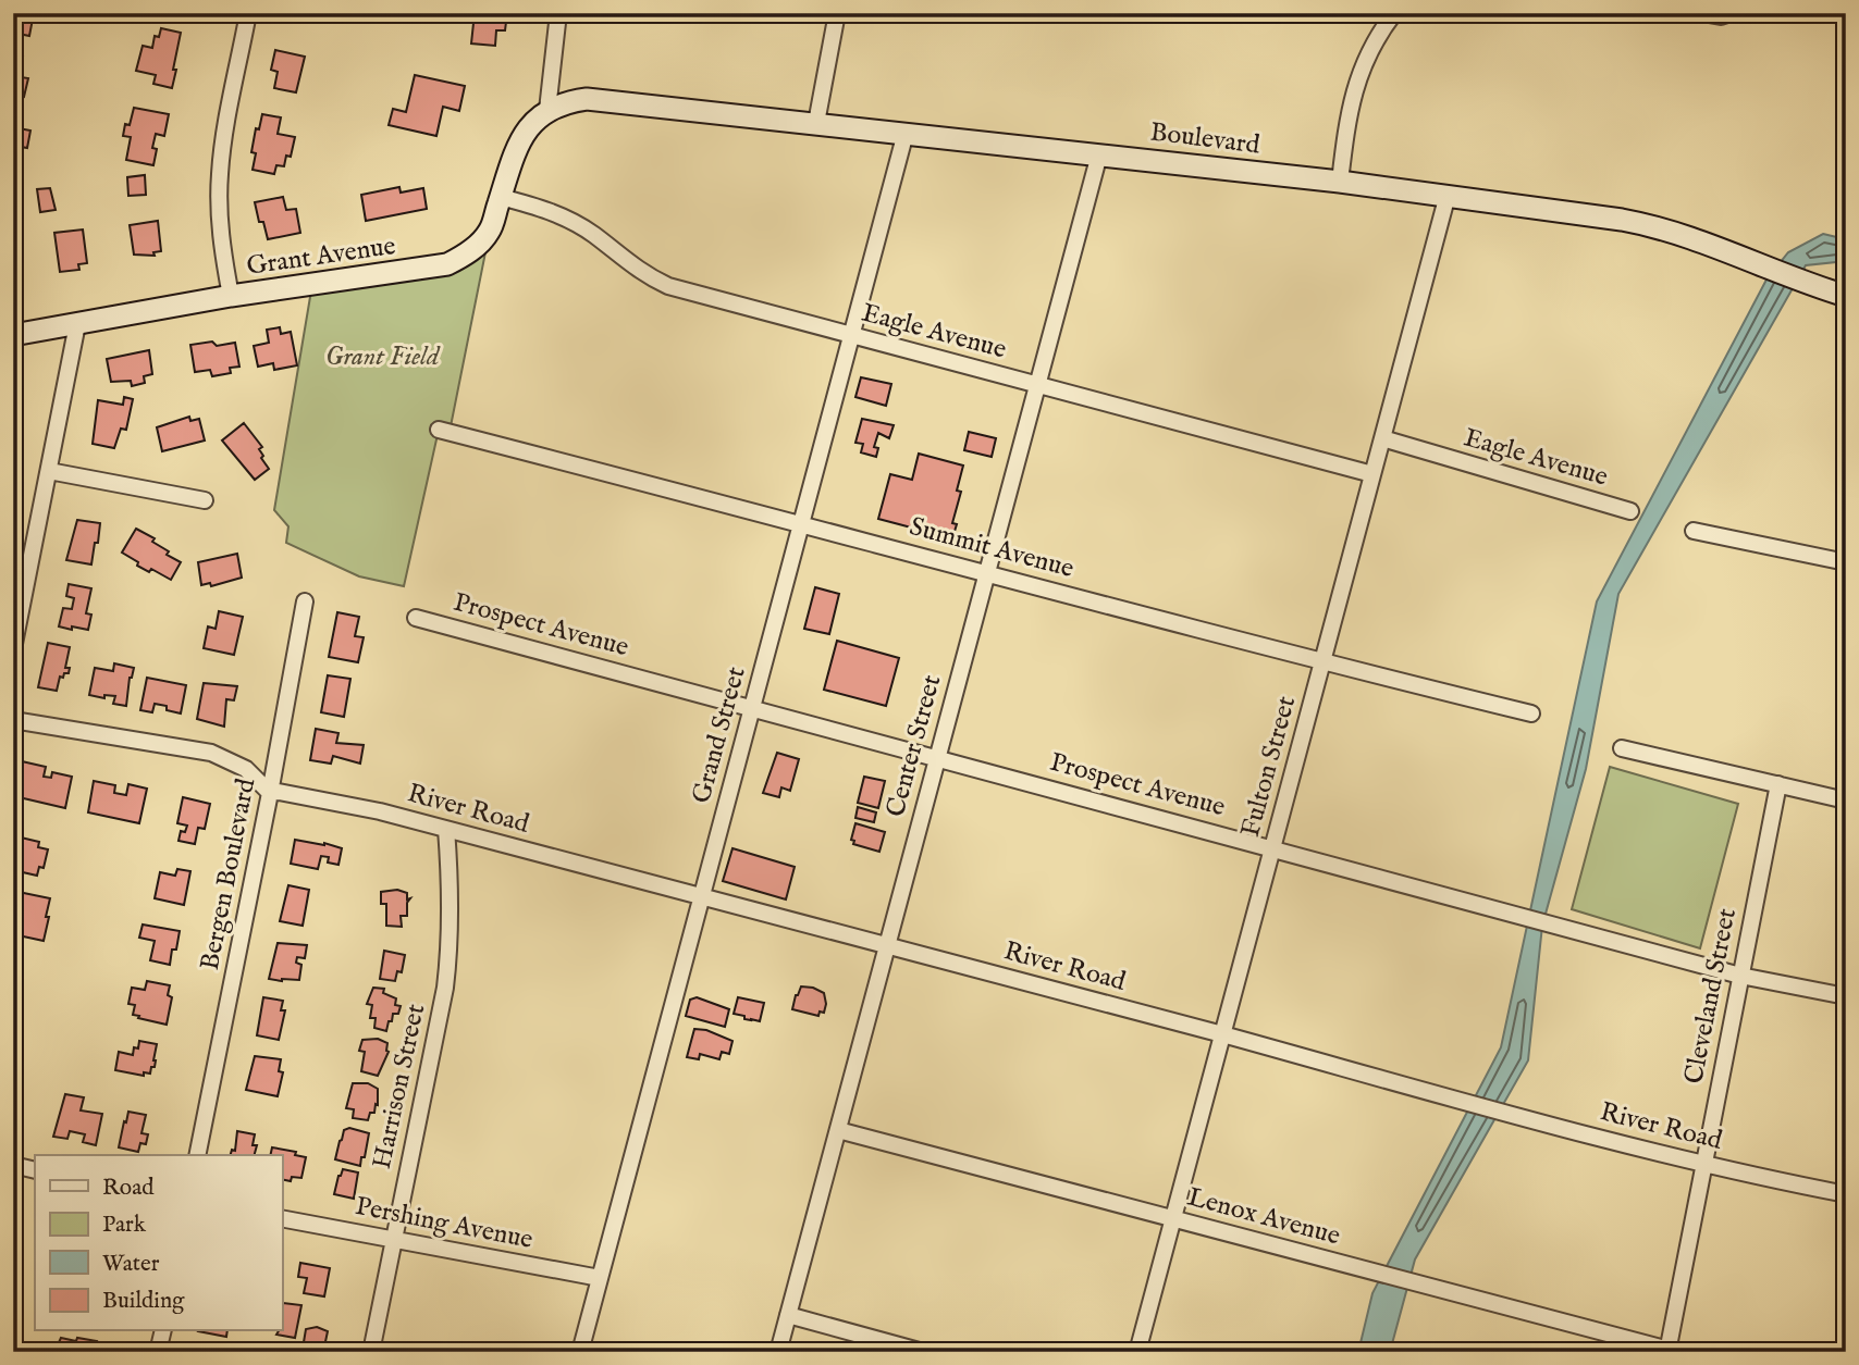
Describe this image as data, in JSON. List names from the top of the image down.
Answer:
{
  "streets": {
    "street": [
      "Boulevard",
      "Grant Avenue",
      "Eagle Avenue",
      "Summit Avenue",
      "Prospect Avenue",
      "Grand Street",
      "Center Street",
      "Fulton Street",
      "River Road",
      "Bergen Boulevard",
      "Cleveland Street",
      "Harrison Street",
      "Lenox Avenue",
      "Pershing Avenue"
    ]
  },
  "crossings": [
    ["Boulevard", "Grant Avenue"],
    ["Boulevard", "Grand Street"],
    ["Boulevard", "Center Street"],
    ["Boulevard", "Fulton Street"],
    ["Grant Avenue", "Eagle Avenue"],
    ["Eagle Avenue", "Grand Street"],
    ["Eagle Avenue", "Center Street"],
    ["Eagle Avenue", "Fulton Street"],
    ["Summit Avenue", "Grand Street"],
    ["Summit Avenue", "Center Street"],
    ["Summit Avenue", "Fulton Street"],
    ["Prospect Avenue", "Grand Street"],
    ["Prospect Avenue", "Center Street"],
    ["Prospect Avenue", "Fulton Street"],
    ["Prospect Avenue", "Cleveland Street"],
    ["Grand Street", "River Road"],
    ["Grand Street", "Pershing Avenue"],
    ["Center Street", "River Road"],
    ["Center Street", "Lenox Avenue"],
    ["Fulton Street", "River Road"],
    ["Fulton Street", "Lenox Avenue"],
    ["River Road", "Bergen Boulevard"],
    ["River Road", "Cleveland Street"],
    ["River Road", "Harrison Street"],
    ["Cleveland Street", "Lenox Avenue"],
    ["Harrison Street", "Pershing Avenue"]
  ],
  "parks": ["Grant Field"],
  "legend": [
    "Road",
    "Park",
    "Water",
    "Building"
  ]
}
